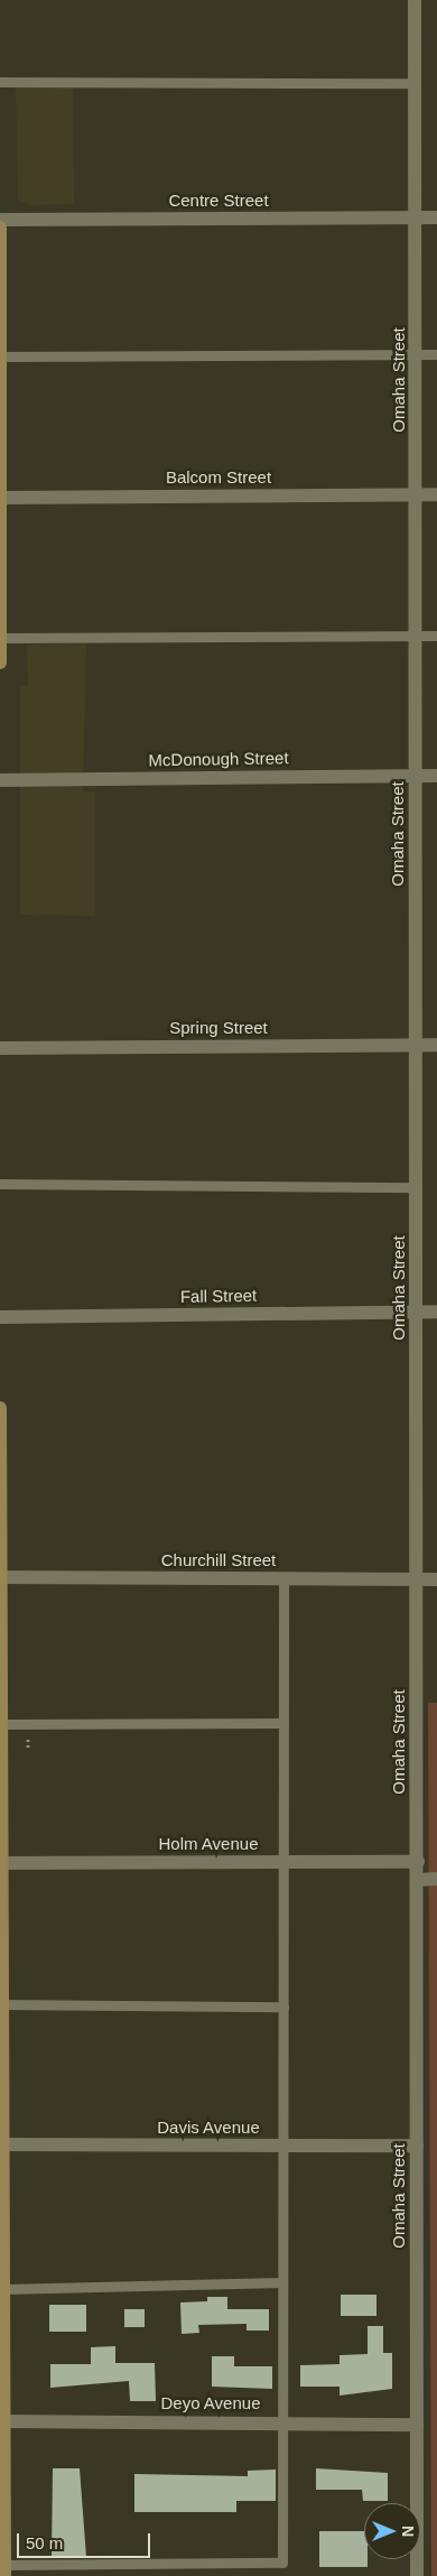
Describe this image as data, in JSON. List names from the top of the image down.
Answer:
{
  "streets": {
    "street": [
      "Centre Street",
      "Omaha Street",
      "Balcom Street",
      "McDonough Street",
      "Spring Street",
      "Fall Street",
      "Churchill Street",
      "Holm Avenue",
      "Davis Avenue",
      "Deyo Avenue"
    ]
  },
  "crossings": [
    ["Centre Street", "Omaha Street"],
    ["Omaha Street", "Balcom Street"],
    ["Omaha Street", "McDonough Street"],
    ["Omaha Street", "Spring Street"],
    ["Omaha Street", "Fall Street"],
    ["Omaha Street", "Churchill Street"],
    ["Omaha Street", "Holm Avenue"],
    ["Omaha Street", "Davis Avenue"],
    ["Omaha Street", "Deyo Avenue"]
  ],
  "scale_bar": "50 m",
  "north": "right"
}
